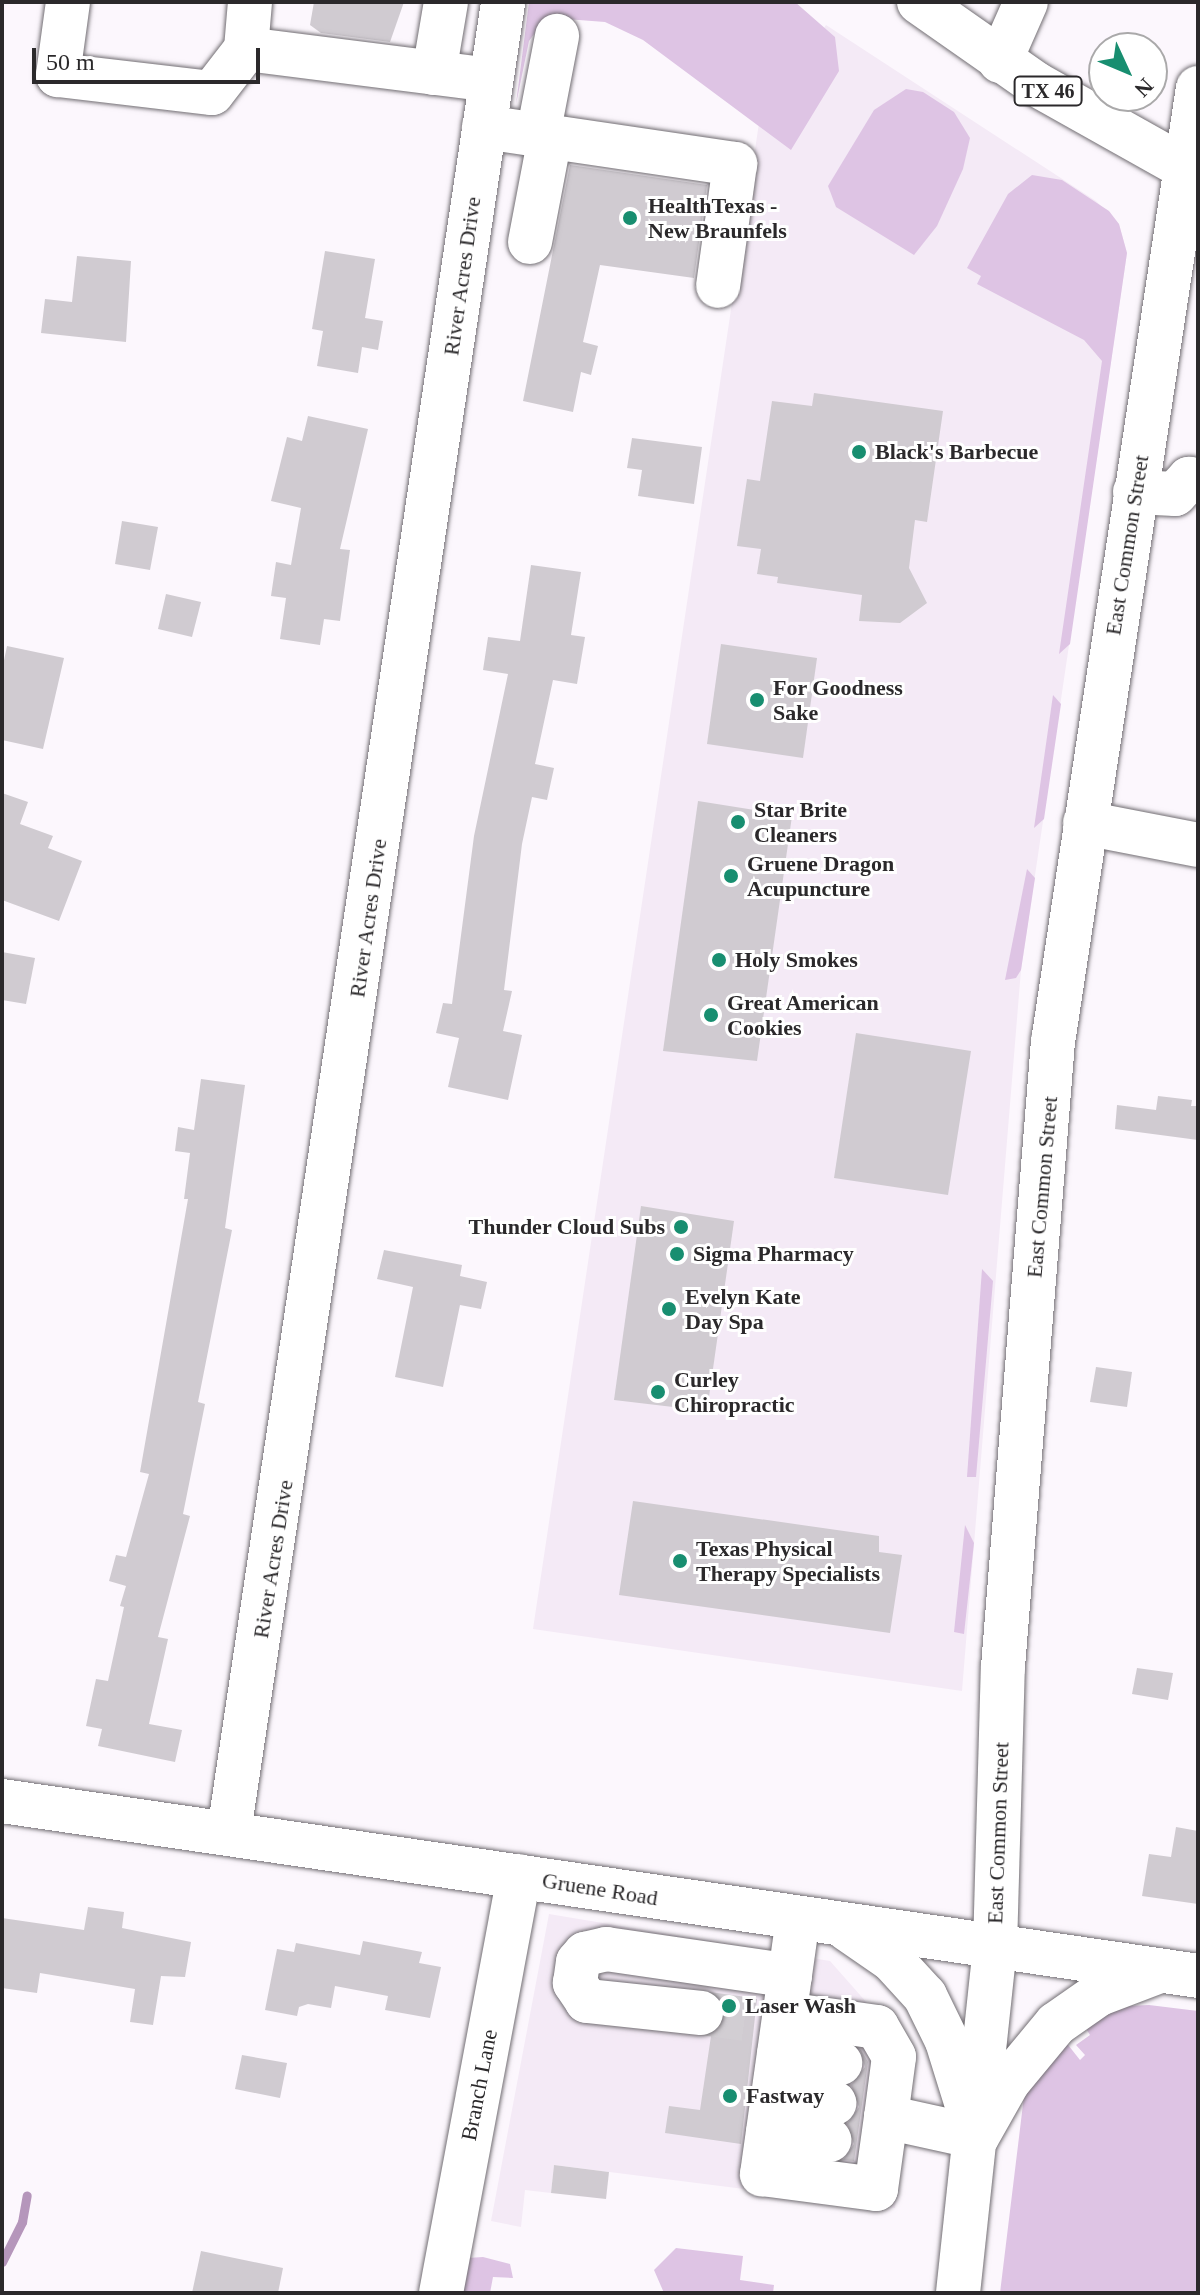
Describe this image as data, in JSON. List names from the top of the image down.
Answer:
{
  "streets": {
    "street": [
      "TX 46",
      "River Acres Drive",
      "East Common Street",
      "Gruene Road",
      "Branch Lane"
    ]
  },
  "crossings": [
    ["TX 46", "East Common Street"],
    ["River Acres Drive", "Gruene Road"],
    ["East Common Street", "Gruene Road"],
    ["Gruene Road", "Branch Lane"]
  ],
  "places": [
    "HealthTexas - New Braunfels",
    "Black's Barbecue",
    "For Goodness Sake",
    "Star Brite Cleaners",
    "Gruene Dragon Acupuncture",
    "Holy Smokes",
    "Great American Cookies",
    "Thunder Cloud Subs",
    "Sigma Pharmacy",
    "Evelyn Kate Day Spa",
    "Curley Chiropractic",
    "Texas Physical Therapy Specialists",
    "Laser Wash",
    "Fastway"
  ],
  "scale_bar": "50 m",
  "north": "bottom right"
}
